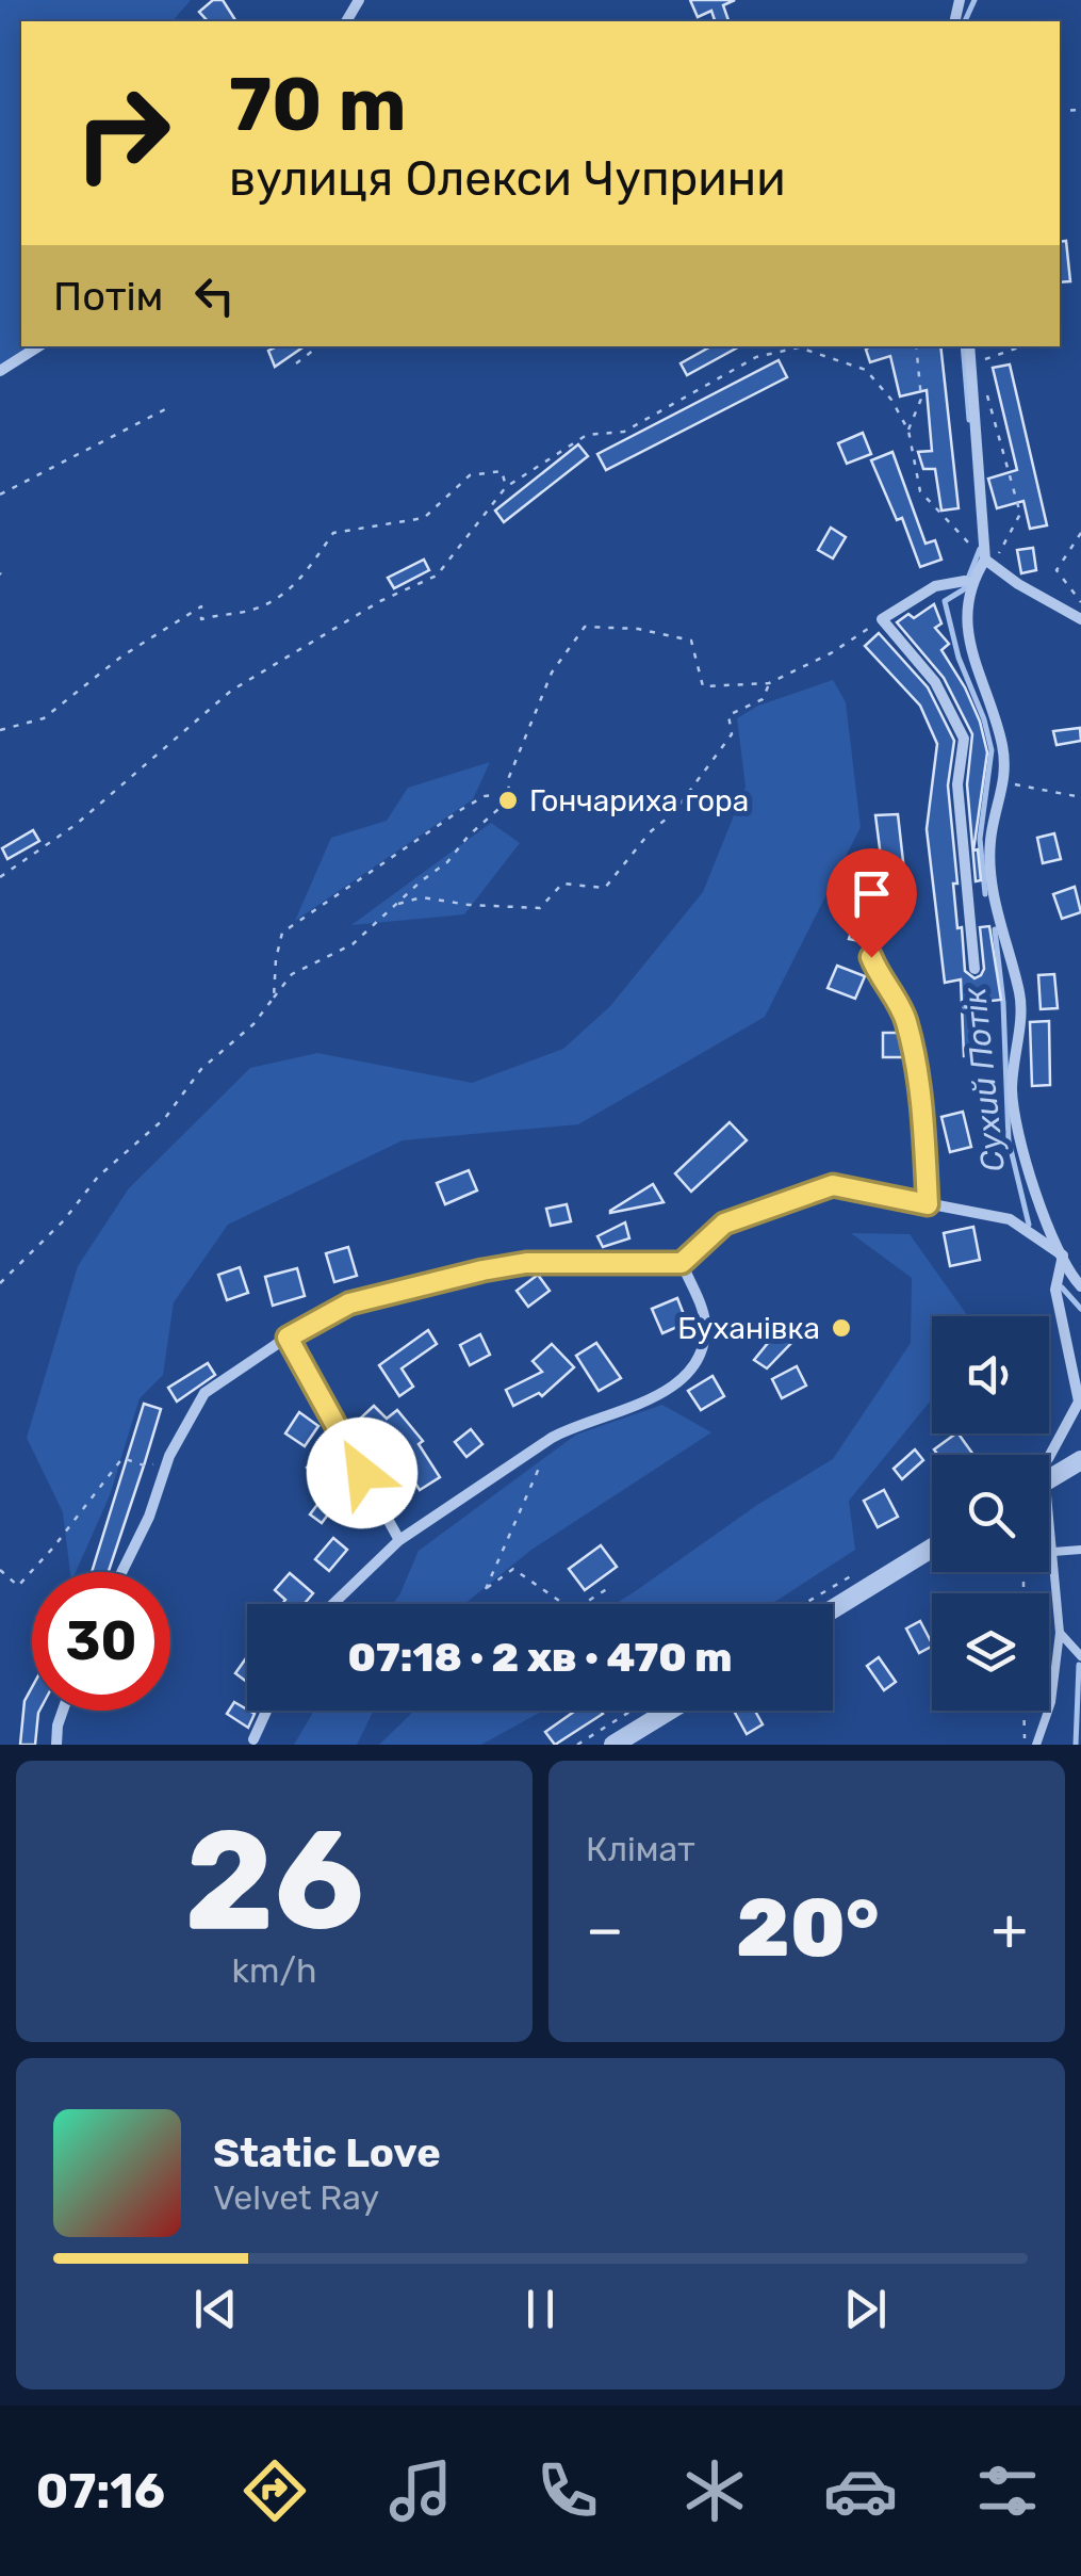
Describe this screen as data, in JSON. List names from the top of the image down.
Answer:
{
  "water": ["Сухий Потік"],
  "places": ["Гончариха гора", "Буханівка"],
  "page": {
    "turn": ["70 m", "вулиця Олекси Чуприни"],
    "then": "Потім",
    "limit": "30",
    "trip": "07:18 · 2 хв · 470 m",
    "tile": [
      ["26", "km/h"],
      "Клімат"
    ],
    "heat": ["−", "20°", "+"],
    "song": ["Static Love", "Velvet Ray"],
    "tabs": "07:16"
  }
}
